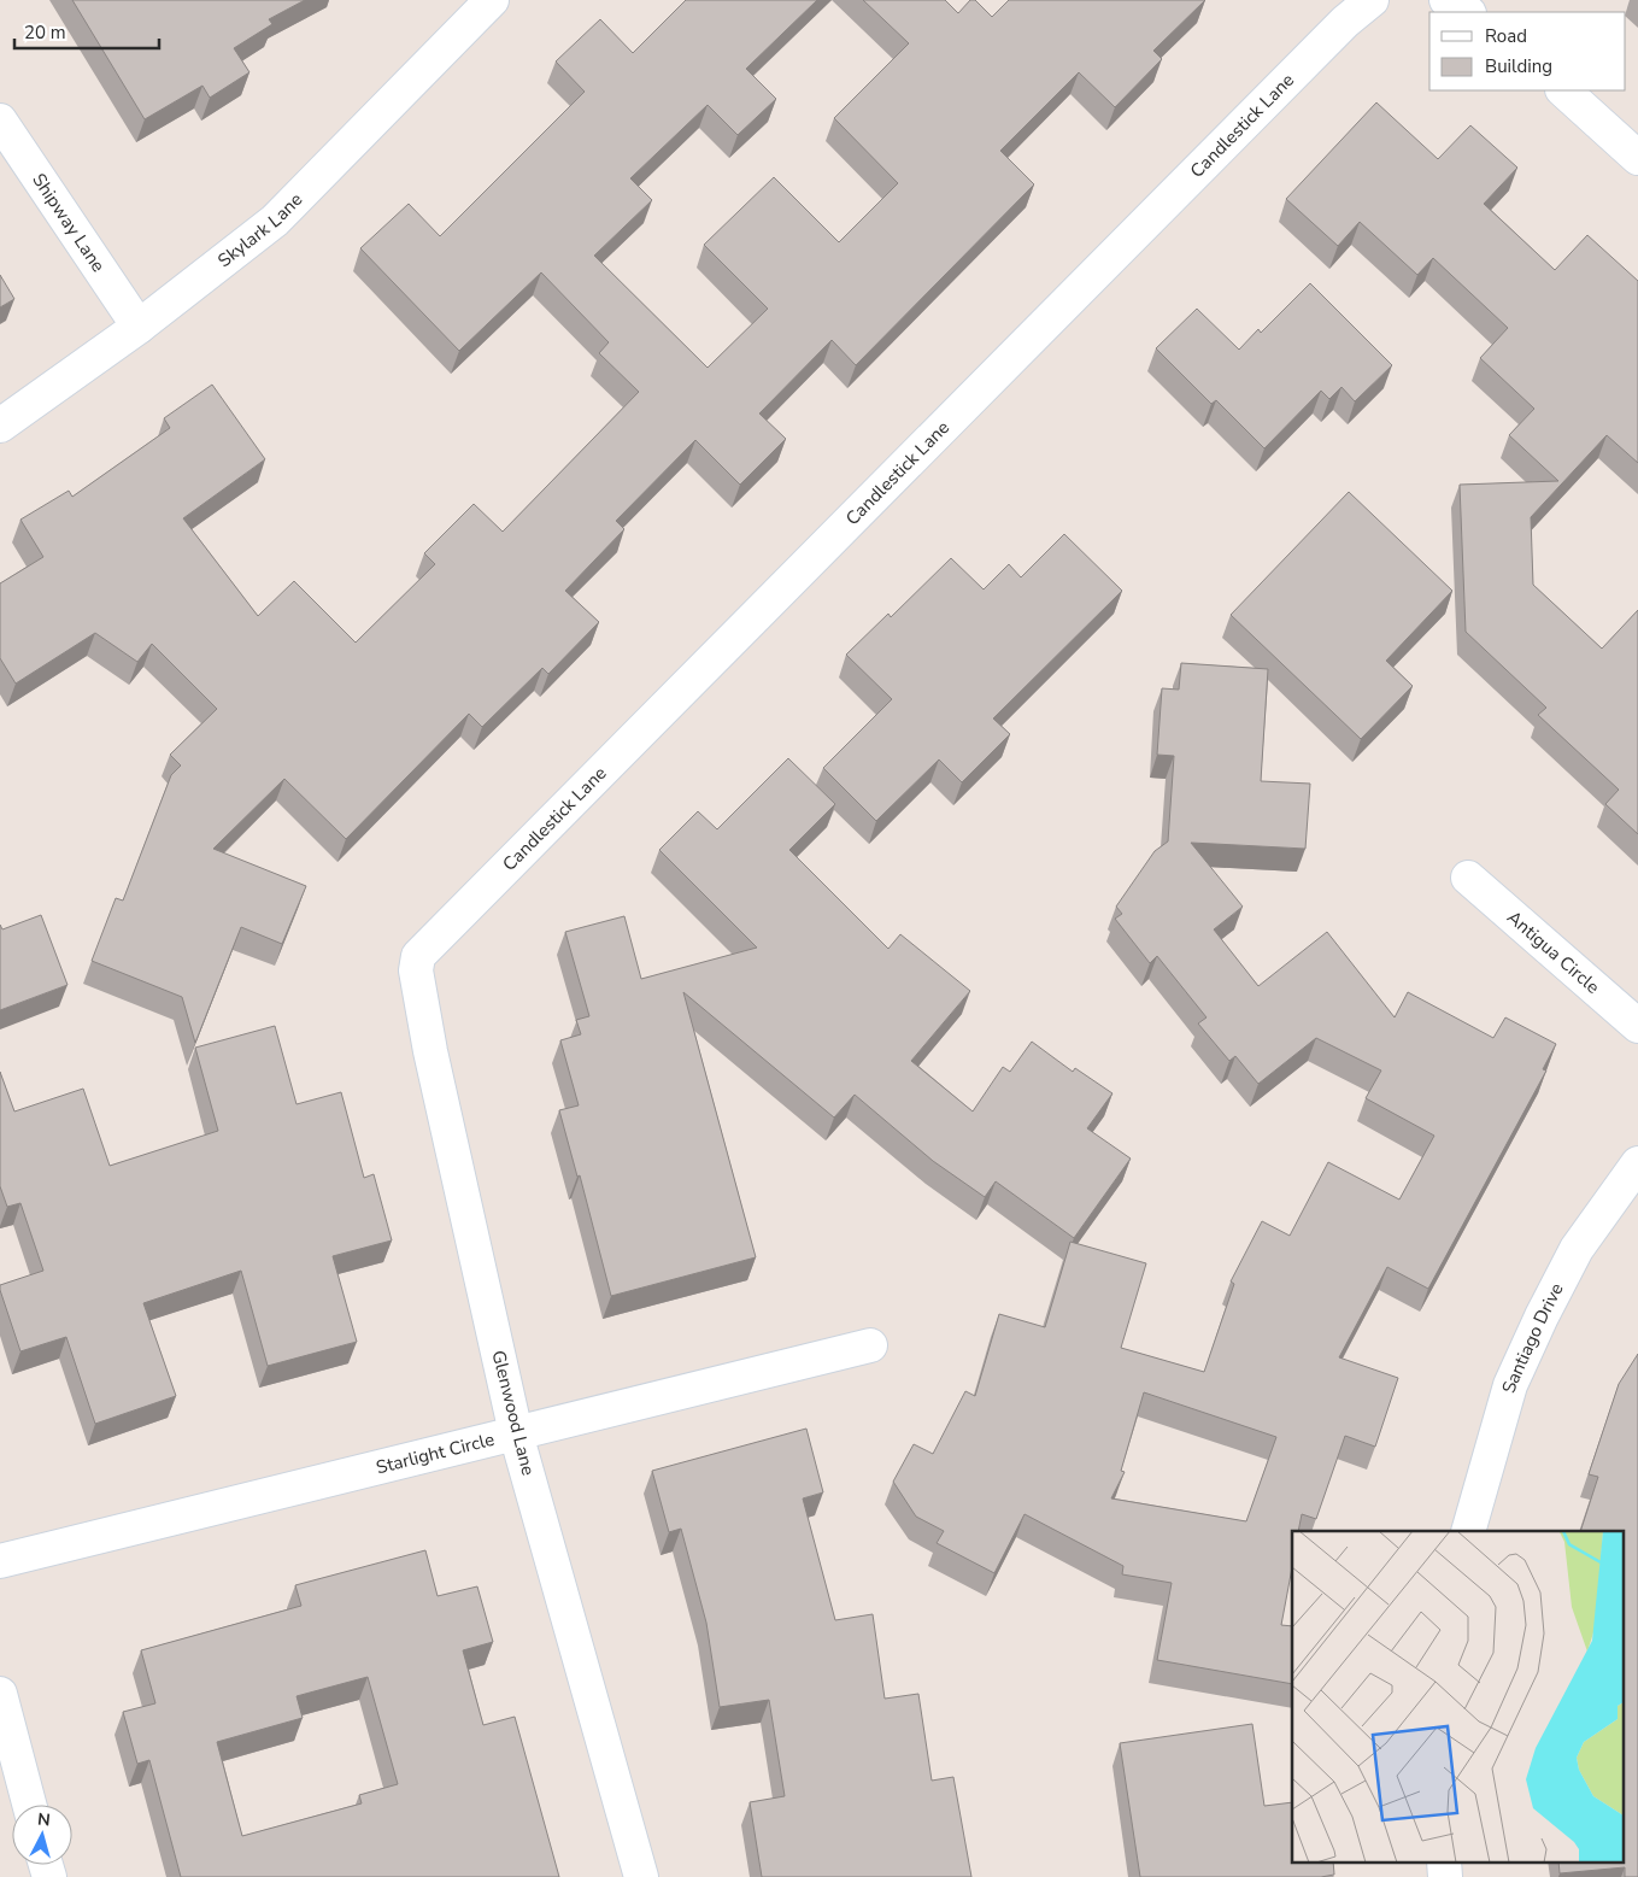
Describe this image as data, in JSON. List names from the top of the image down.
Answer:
{
  "streets": {
    "street": [
      "Candlestick Lane",
      "Shipway Lane",
      "Skylark Lane",
      "Antigua Circle",
      "Santiago Drive",
      "Glenwood Lane",
      "Starlight Circle"
    ]
  },
  "crossings": [
    ["Candlestick Lane", "Glenwood Lane"],
    ["Shipway Lane", "Skylark Lane"],
    ["Glenwood Lane", "Starlight Circle"]
  ],
  "legend": ["Road", "Building"],
  "scale_bar": "20 m",
  "north": "top"
}
